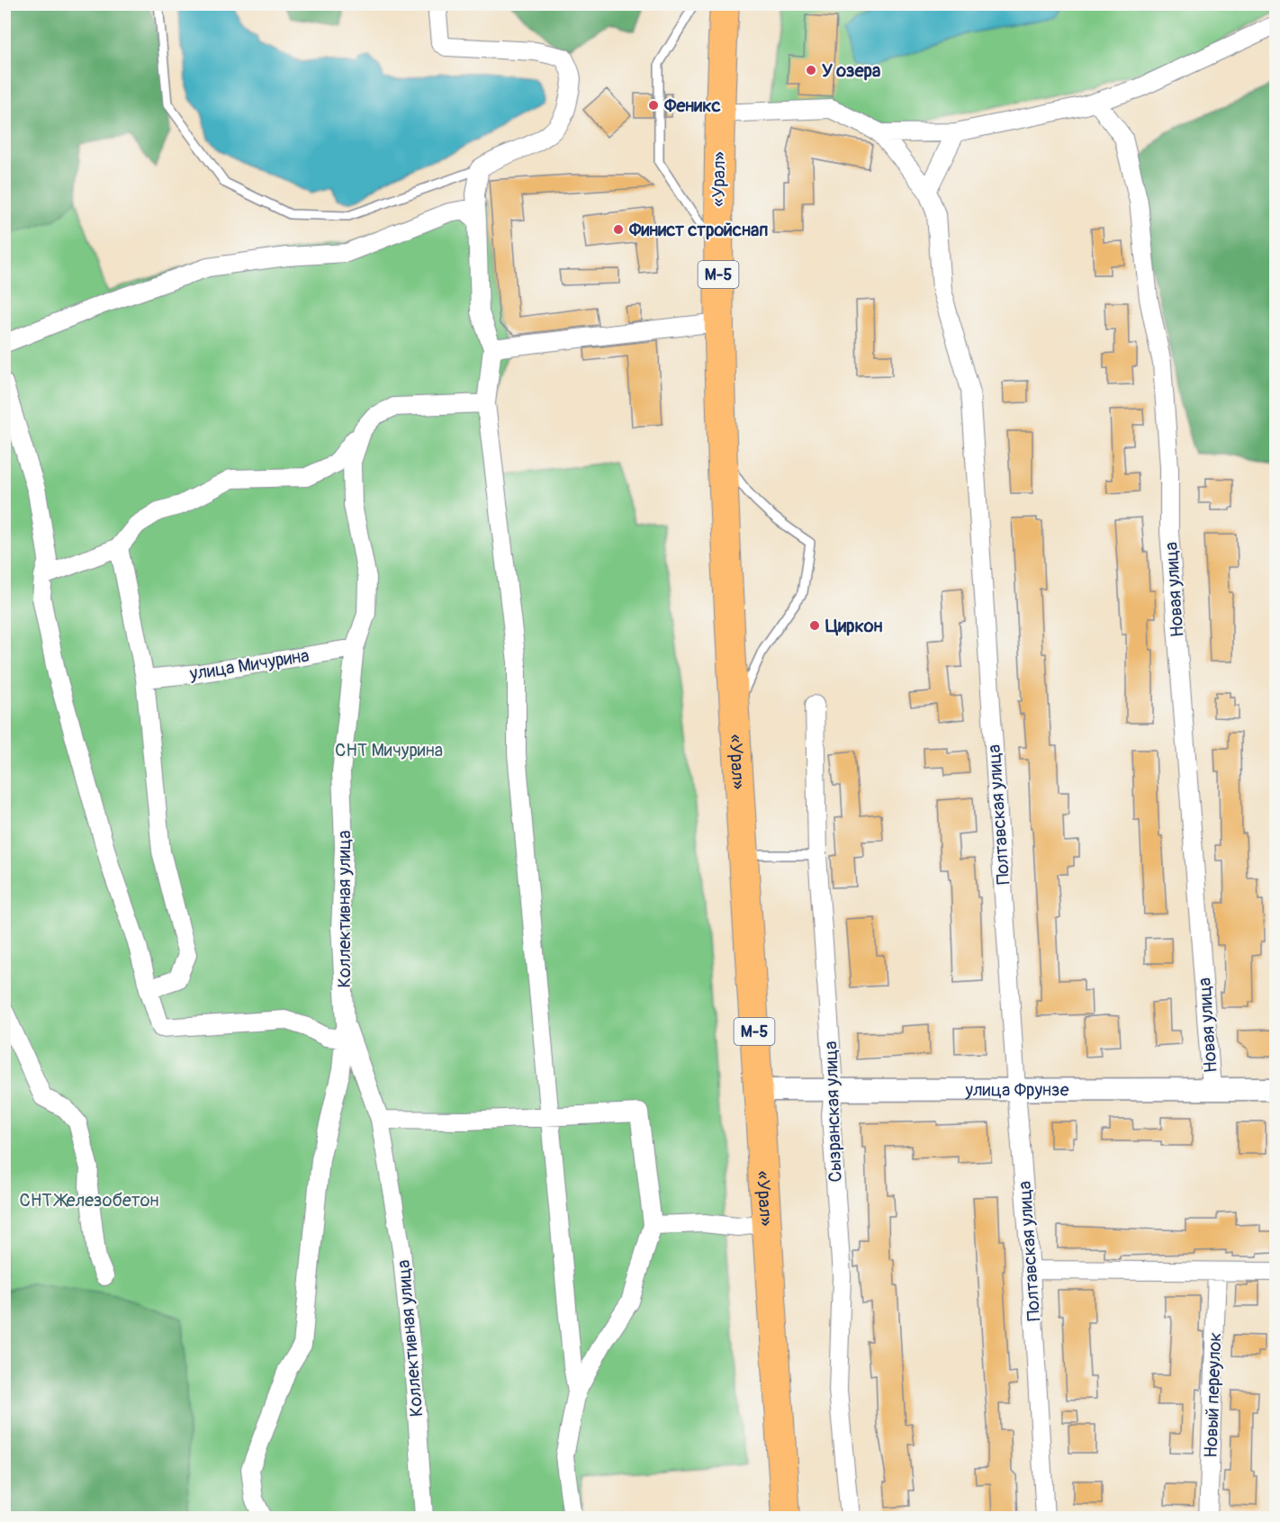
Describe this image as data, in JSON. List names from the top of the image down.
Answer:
{
  "streets": {
    "highway": ["«Урал»", "М-5"],
    "street": [
      "Новая улица",
      "улица Мичурина",
      "Полтавская улица",
      "Коллективная улица",
      "улица Фрунзе",
      "Сызранская улица",
      "Новый переулок"
    ]
  },
  "crossings": [
    ["«Урал»", "улица Фрунзе"],
    ["Новая улица", "улица Фрунзе"],
    ["улица Мичурина", "Коллективная улица"],
    ["Полтавская улица", "улица Фрунзе"],
    ["улица Фрунзе", "Сызранская улица"]
  ],
  "parks": ["СНТ Мичурина", "СНТ Железобетон"],
  "places": [
    "У озера",
    "Феникс",
    "Финист стройснап",
    "Циркон"
  ]
}
